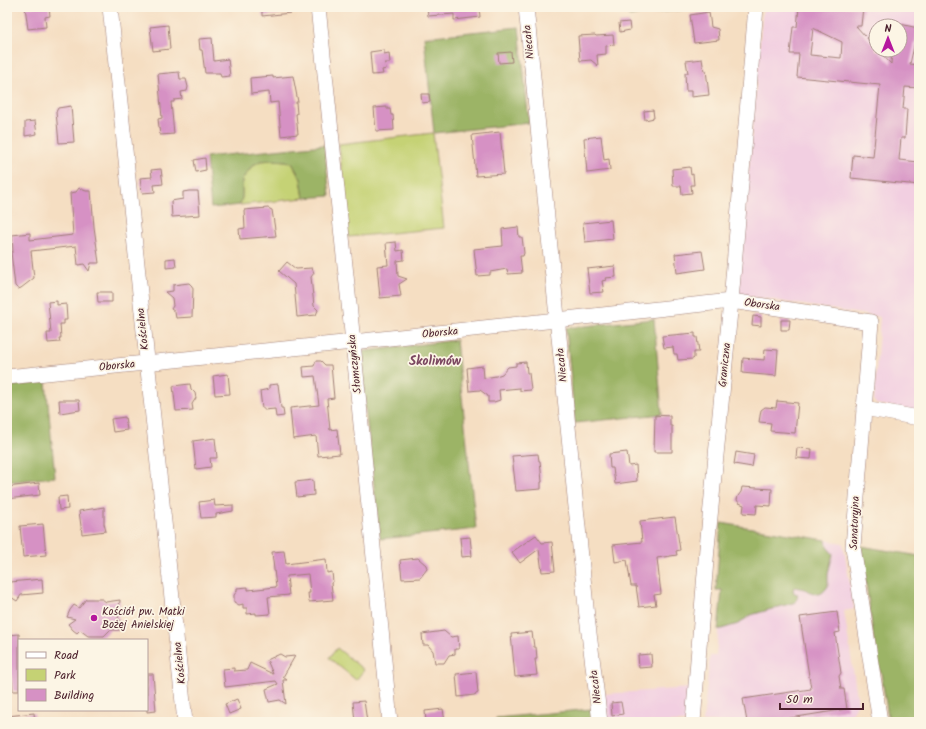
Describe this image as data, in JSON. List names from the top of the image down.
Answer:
{
  "streets": {
    "street": [
      "Niecała",
      "Oborska",
      "Kościelna",
      "Słomczyńska",
      "Graniczna",
      "Sanatoryjna"
    ]
  },
  "crossings": [
    ["Niecała", "Oborska"],
    ["Oborska", "Kościelna"],
    ["Oborska", "Słomczyńska"],
    ["Oborska", "Graniczna"],
    ["Oborska", "Sanatoryjna"]
  ],
  "districts": ["Skolimów"],
  "places": ["Kościół pw. Matki Bożej Anielskiej"],
  "legend": ["Road", "Park", "Building"],
  "scale_bar": "50 m",
  "north": "top"
}
